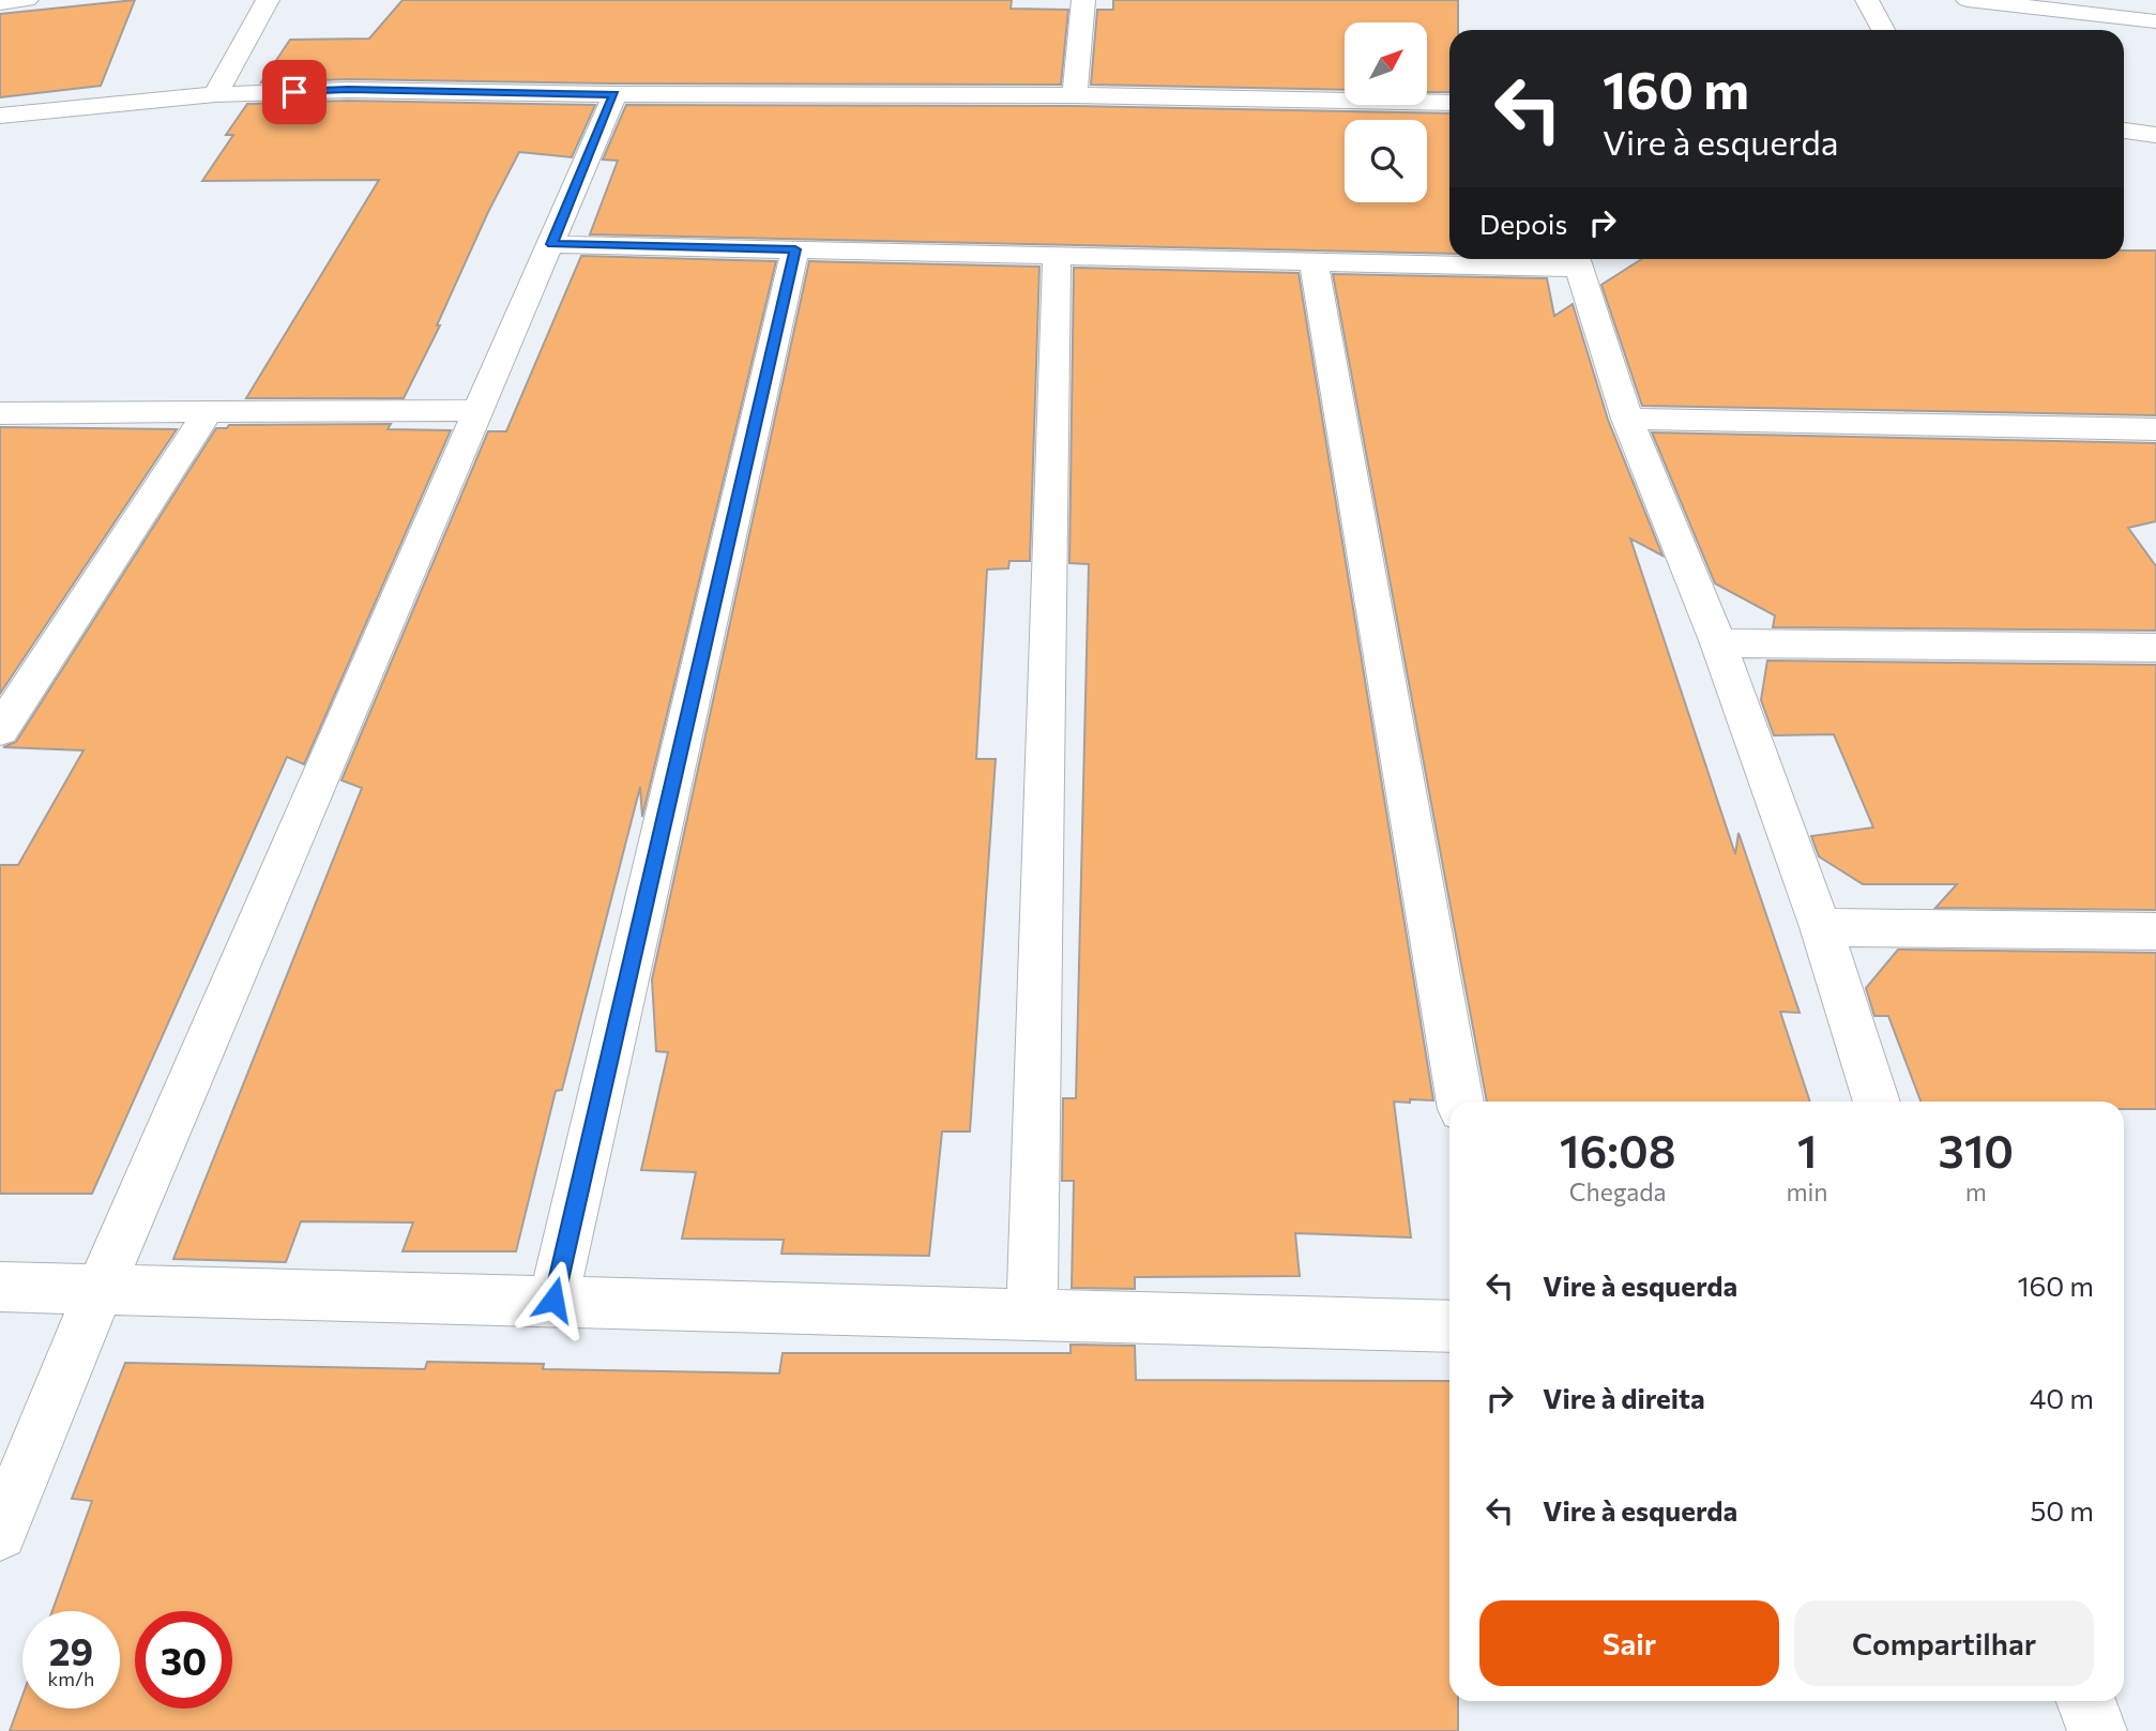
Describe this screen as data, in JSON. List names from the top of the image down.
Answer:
{
  "north": "top right",
  "page": {
    "turn": ["160 m", "Vire à esquerda"],
    "then": "Depois",
    "eta": [
      "16:08",
      "Chegada",
      "1",
      "min",
      "310",
      "m"
    ],
    "list": [
      {
        "name": "Vire à esquerda",
        "value": "160 m"
      },
      {
        "name": "Vire à direita",
        "value": "40 m"
      },
      {
        "name": "Vire à esquerda",
        "value": "50 m"
      }
    ],
    "buttons": ["Sair", "Compartilhar"],
    "speed": "29 km/h",
    "limit": "30"
  }
}
